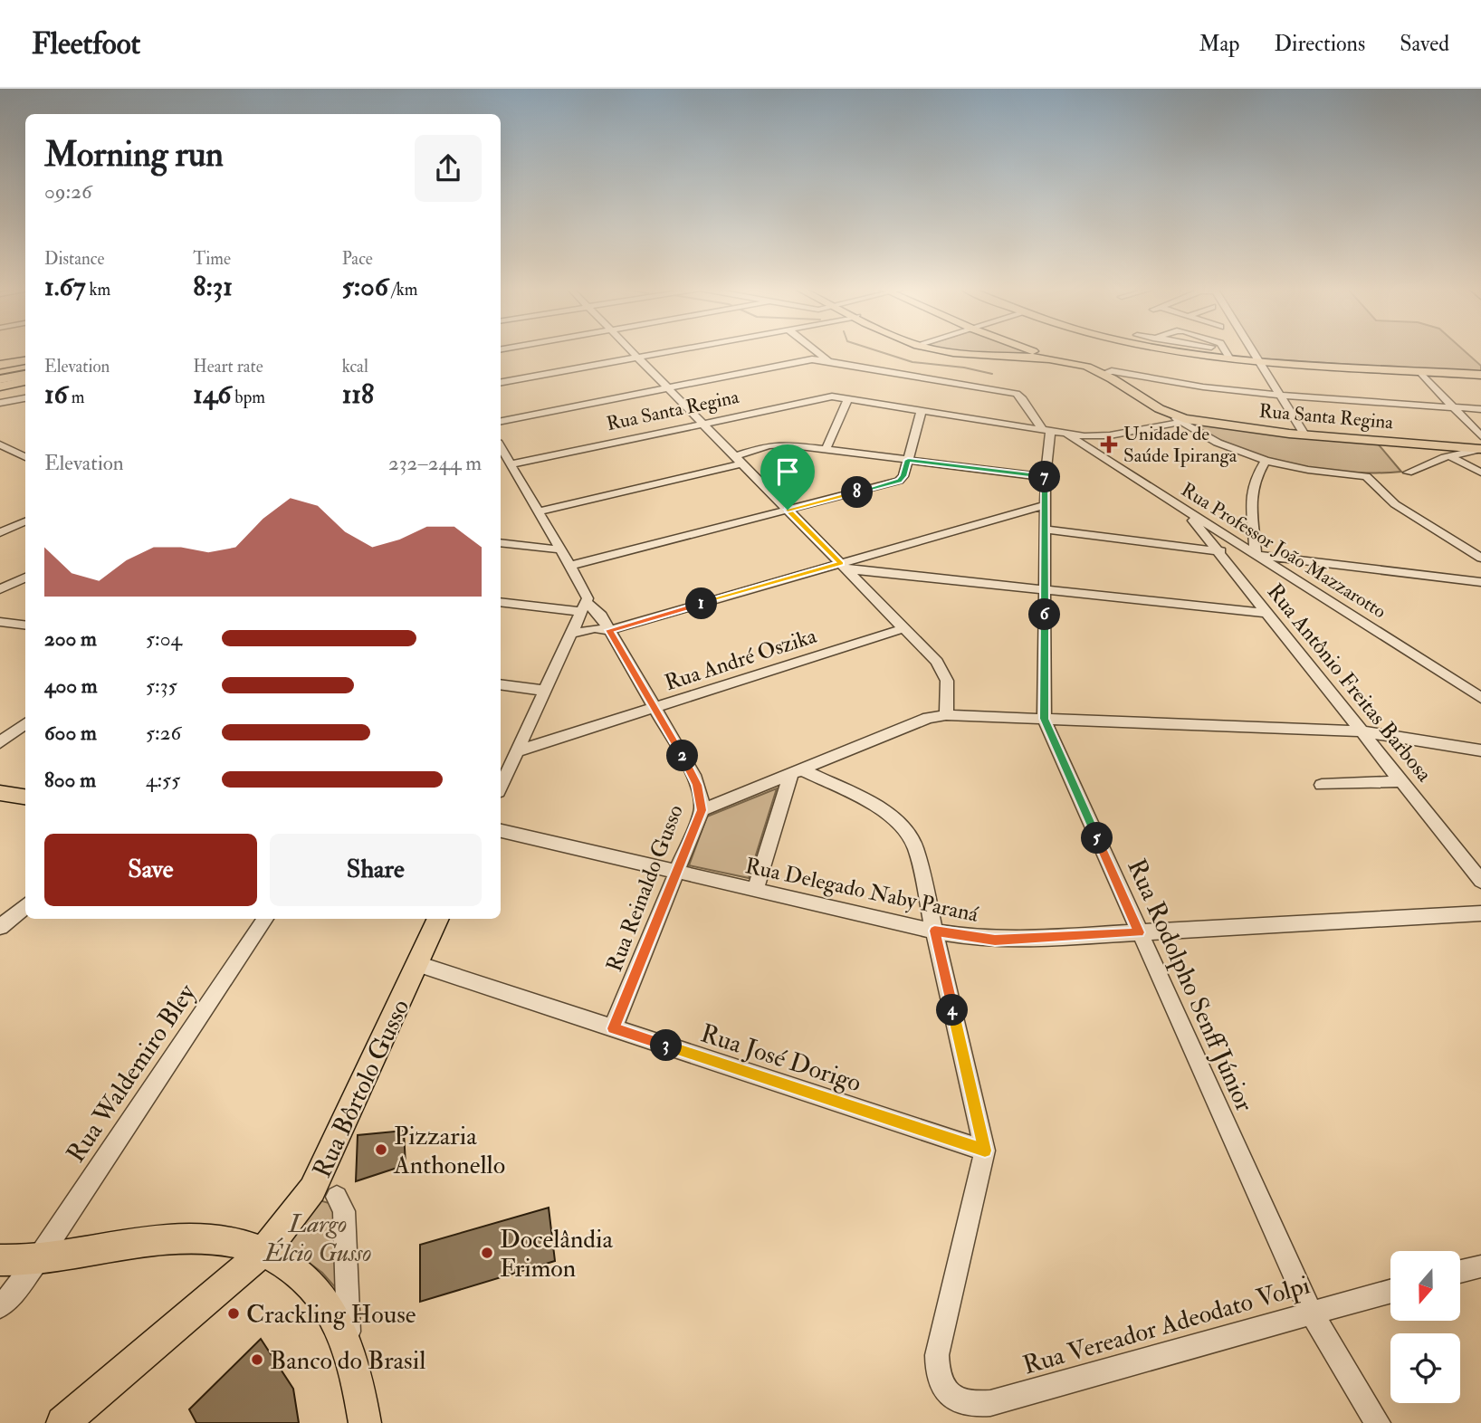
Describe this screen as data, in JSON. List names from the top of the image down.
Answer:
{
  "streets": {
    "main road": ["Rua Santa Regina", "Rua Bôrtolo Gusso"],
    "street": [
      "Rua Professor João Mazzarotto",
      "Rua André Oszika",
      "Rua Antônio Freitas Barbosa",
      "Rua Reinaldo Gusso",
      "Rua Delegado Naby Paraná",
      "Rua Rodolpho Senff Júnior",
      "Rua José Dorigo",
      "Rua Waldemiro Bley",
      "Rua Vereador Adeodato Volpi"
    ]
  },
  "crossings": [
    ["Rua Santa Regina", "Rua Professor João Mazzarotto"],
    ["Rua Santa Regina", "Rua Rodolpho Senff Júnior"],
    ["Rua Professor João Mazzarotto", "Rua Antônio Freitas Barbosa"],
    ["Rua Professor João Mazzarotto", "Rua Rodolpho Senff Júnior"],
    ["Rua André Oszika", "Rua Reinaldo Gusso"],
    ["Rua Reinaldo Gusso", "Rua Delegado Naby Paraná"],
    ["Rua Reinaldo Gusso", "Rua José Dorigo"],
    ["Rua Delegado Naby Paraná", "Rua Rodolpho Senff Júnior"],
    ["Rua Rodolpho Senff Júnior", "Rua Vereador Adeodato Volpi"],
    ["Rua José Dorigo", "Rua Bôrtolo Gusso"],
    ["Rua José Dorigo", "Rua Vereador Adeodato Volpi"]
  ],
  "parks": ["Largo Élcio Gusso"],
  "places": {
    "health": ["Unidade de Saúde Ipiranga"],
    "other": [
      "Pizzaria Anthonello",
      "Docelândia Frimon",
      "Crackling House",
      "Banco do Brasil"
    ]
  },
  "north": "bottom",
  "page": {
    "header": "Fleetfoot",
    "nav": ["Map", "Directions", "Saved"],
    "heading": ["Morning run", "09:26"],
    "stats": [
      ["Distance", "1.67 km"],
      ["Time", "8:31"],
      ["Pace", "5:06 /km"],
      ["Elevation", "16 m"],
      ["Heart rate", "146 bpm"],
      ["kcal", "118"]
    ],
    "chart": ["Elevation", "232–244 m"],
    "pins": [
      "7",
      "8",
      "1",
      "6",
      "2",
      "5",
      "4",
      "3"
    ],
    "list": [
      {
        "name": "200 m",
        "note": "5:04"
      },
      {
        "name": "400 m",
        "note": "5:35"
      },
      {
        "name": "600 m",
        "note": "5:26"
      },
      {
        "name": "800 m",
        "note": "4:55"
      }
    ],
    "buttons": ["Save", "Share"]
  }
}
